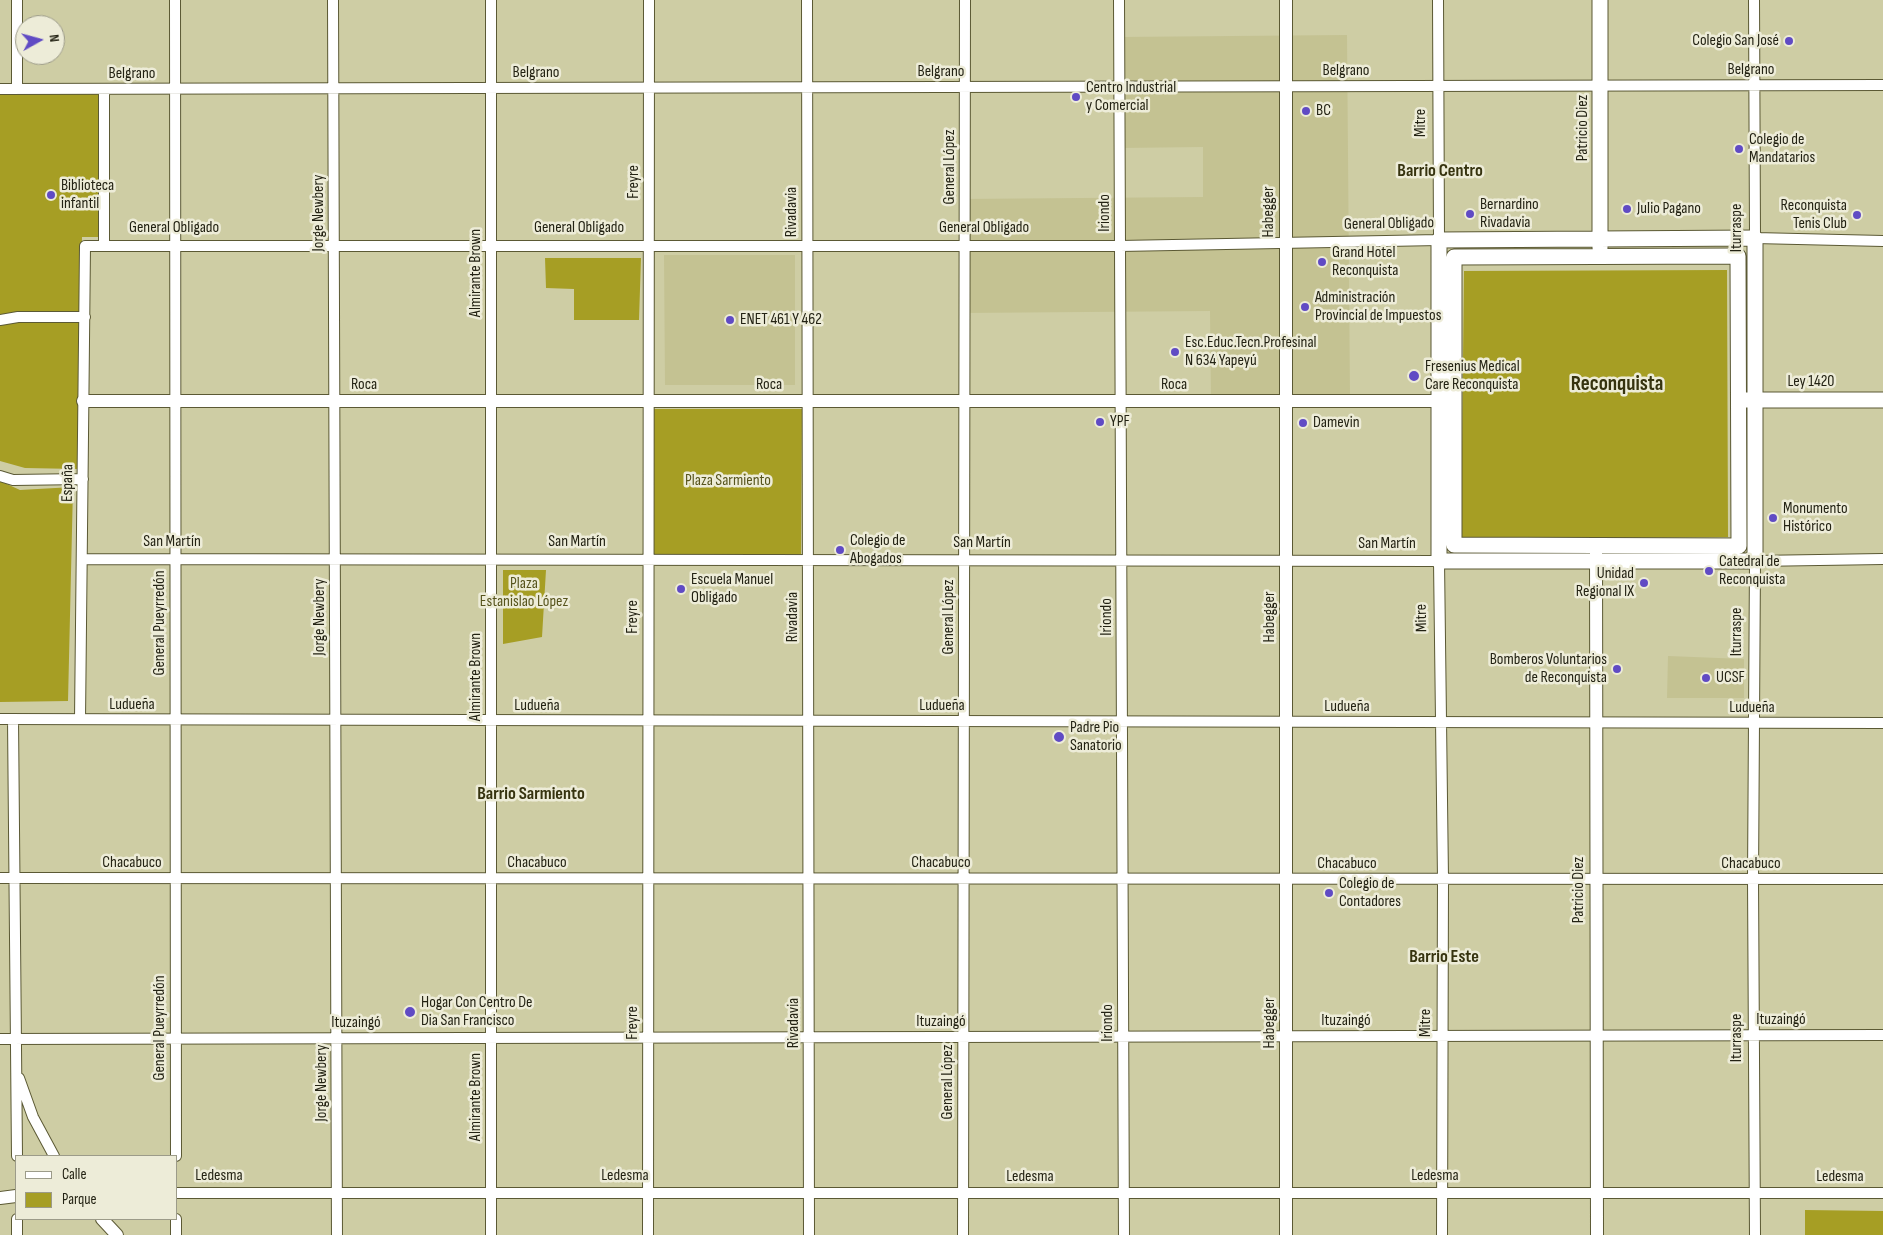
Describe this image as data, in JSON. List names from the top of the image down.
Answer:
{
  "streets": {
    "main road": [
      "Mitre",
      "Patricio Diez",
      "General Obligado",
      "Iturraspe",
      "Ley 1420",
      "San Martín"
    ],
    "street": [
      "Belgrano",
      "General López",
      "Freyre",
      "Rivadavia",
      "Habegger",
      "Jorge Newbery",
      "Iriondo",
      "Almirante Brown",
      "Roca",
      "España",
      "General Pueyrredón",
      "Ludueña",
      "Chacabuco",
      "Ituzaingó",
      "Ledesma"
    ]
  },
  "crossings": [
    ["Belgrano", "Mitre"],
    ["Belgrano", "Patricio Diez"],
    ["Belgrano", "General López"],
    ["Belgrano", "Freyre"],
    ["Belgrano", "Rivadavia"],
    ["Belgrano", "Habegger"],
    ["Belgrano", "Jorge Newbery"],
    ["Belgrano", "Iriondo"],
    ["Belgrano", "Iturraspe"],
    ["Belgrano", "Almirante Brown"],
    ["Belgrano", "General Pueyrredón"],
    ["Mitre", "Patricio Diez"],
    ["Mitre", "General Obligado"],
    ["Mitre", "Iturraspe"],
    ["Mitre", "Roca"],
    ["Mitre", "San Martín"],
    ["Mitre", "Ludueña"],
    ["Mitre", "Chacabuco"],
    ["Mitre", "Ituzaingó"],
    ["Mitre", "Ledesma"],
    ["Patricio Diez", "General Obligado"],
    ["Patricio Diez", "Iturraspe"],
    ["Patricio Diez", "San Martín"],
    ["Patricio Diez", "Ludueña"],
    ["Patricio Diez", "Chacabuco"],
    ["Patricio Diez", "Ituzaingó"],
    ["Patricio Diez", "Ledesma"],
    ["General López", "General Obligado"],
    ["General López", "Roca"],
    ["General López", "San Martín"],
    ["General López", "Ludueña"],
    ["General López", "Chacabuco"],
    ["General López", "Ituzaingó"],
    ["General López", "Ledesma"],
    ["Freyre", "General Obligado"],
    ["Freyre", "Roca"],
    ["Freyre", "San Martín"],
    ["Freyre", "Ludueña"],
    ["Freyre", "Chacabuco"],
    ["Freyre", "Ituzaingó"],
    ["Freyre", "Ledesma"],
    ["Rivadavia", "General Obligado"],
    ["Rivadavia", "Roca"],
    ["Rivadavia", "San Martín"],
    ["Rivadavia", "Ludueña"],
    ["Rivadavia", "Chacabuco"],
    ["Rivadavia", "Ituzaingó"],
    ["Rivadavia", "Ledesma"],
    ["Habegger", "General Obligado"],
    ["Habegger", "Roca"],
    ["Habegger", "San Martín"],
    ["Habegger", "Ludueña"],
    ["Habegger", "Chacabuco"],
    ["Habegger", "Ituzaingó"],
    ["Habegger", "Ledesma"],
    ["Jorge Newbery", "General Obligado"],
    ["Jorge Newbery", "Roca"],
    ["Jorge Newbery", "San Martín"],
    ["Jorge Newbery", "Ludueña"],
    ["Jorge Newbery", "Chacabuco"],
    ["Jorge Newbery", "Ituzaingó"],
    ["Jorge Newbery", "Ledesma"],
    ["Iriondo", "General Obligado"],
    ["Iriondo", "Roca"],
    ["Iriondo", "San Martín"],
    ["Iriondo", "Ludueña"],
    ["Iriondo", "Chacabuco"],
    ["Iriondo", "Ituzaingó"],
    ["Iriondo", "Ledesma"],
    ["General Obligado", "Iturraspe"],
    ["General Obligado", "Almirante Brown"],
    ["General Obligado", "España"],
    ["General Obligado", "General Pueyrredón"],
    ["Iturraspe", "Ley 1420"],
    ["Iturraspe", "San Martín"],
    ["Iturraspe", "Ludueña"],
    ["Iturraspe", "Chacabuco"],
    ["Iturraspe", "Ituzaingó"],
    ["Iturraspe", "Ledesma"],
    ["Almirante Brown", "Roca"],
    ["Almirante Brown", "San Martín"],
    ["Almirante Brown", "Ludueña"],
    ["Almirante Brown", "Chacabuco"],
    ["Almirante Brown", "Ituzaingó"],
    ["Almirante Brown", "Ledesma"],
    ["Roca", "España"],
    ["Roca", "General Pueyrredón"],
    ["España", "San Martín"],
    ["España", "Ludueña"],
    ["San Martín", "General Pueyrredón"],
    ["General Pueyrredón", "Ludueña"],
    ["General Pueyrredón", "Chacabuco"],
    ["General Pueyrredón", "Ituzaingó"]
  ],
  "districts": [
    "Barrio Centro",
    "Reconquista",
    "Barrio Sarmiento",
    "Barrio Este"
  ],
  "parks": ["Plaza Sarmiento", "Plaza Estanislao López"],
  "places": [
    "Colegio San José",
    "Centro Industrial y Comercial",
    "BC",
    "Colegio de Mandatarios",
    "Biblioteca infantil",
    "Julio Pagano",
    "Bernardino Rivadavia",
    "Reconquista Tenis Club",
    "Grand Hotel Reconquista",
    "Administración Provincial de Impuestos",
    "ENET 461 Y 462",
    "Esc.Educ.Tecn.Profesinal N 634 Yapeyú",
    "Fresenius Medical Care Reconquista",
    "YPF",
    "Damevin",
    "Monumento Histórico",
    "Colegio de Abogados",
    "Catedral de Reconquista",
    "Unidad Regional IX",
    "Escuela Manuel Obligado",
    "Bomberos Voluntarios de Reconquista",
    "UCSF",
    "Padre Pio Sanatorio",
    "Colegio de Contadores",
    "Hogar Con Centro De Dia San Francisco"
  ],
  "legend": ["Calle", "Parque"],
  "north": "right"
}
